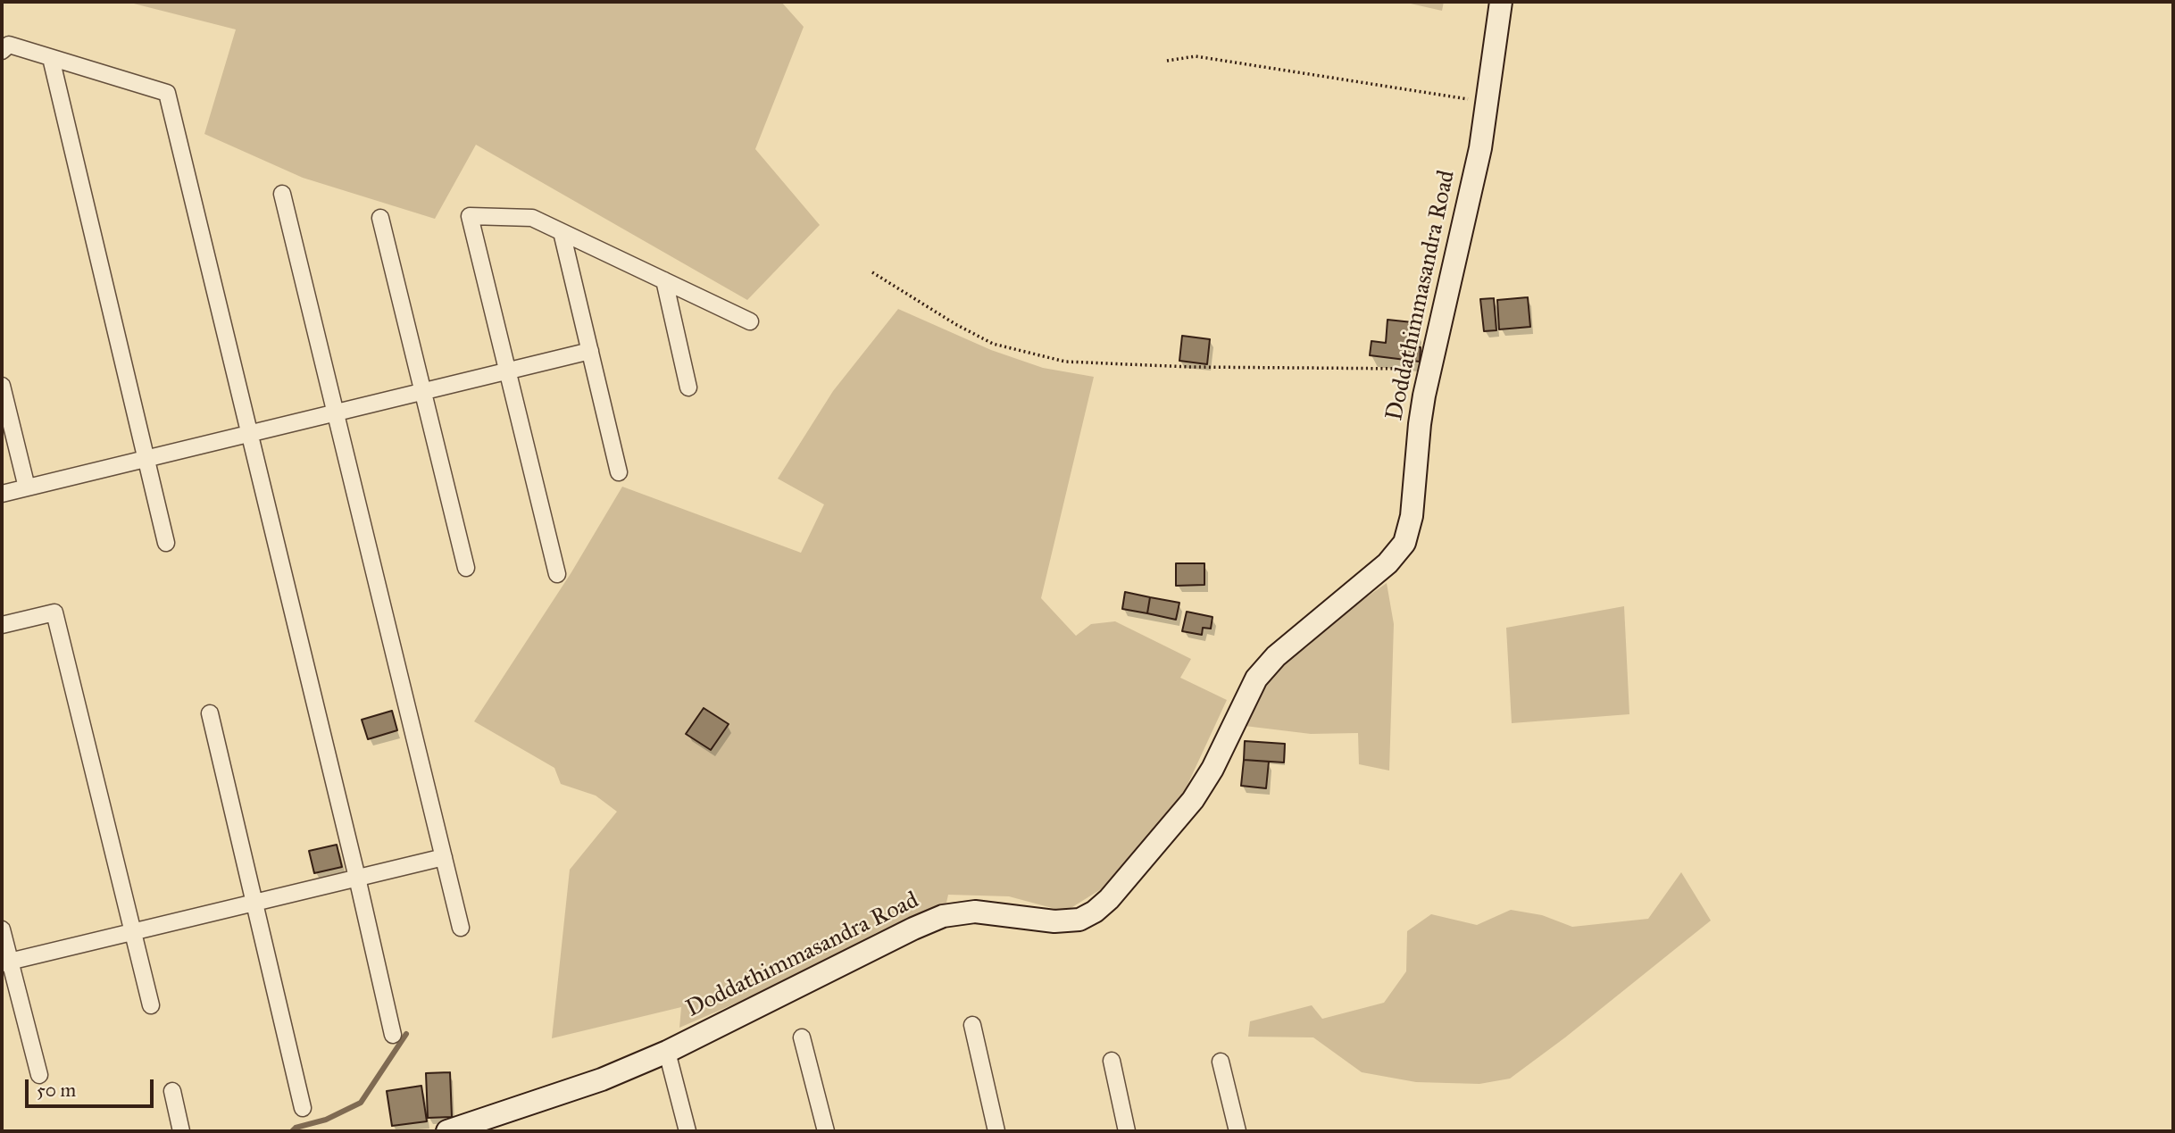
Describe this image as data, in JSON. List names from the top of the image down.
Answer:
{
  "streets": {
    "street": ["Doddathimmasandra Road"]
  },
  "scale_bar": "50 m"
}
